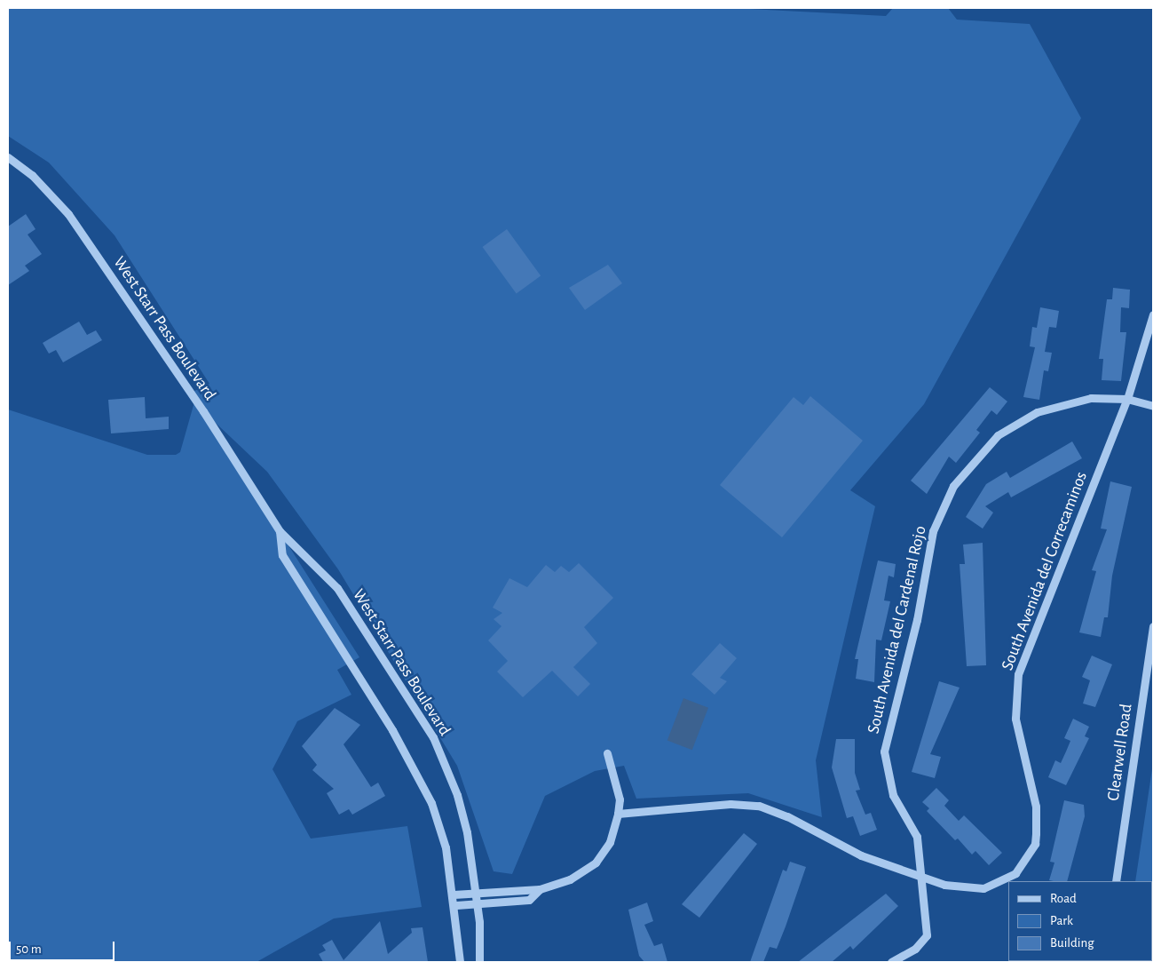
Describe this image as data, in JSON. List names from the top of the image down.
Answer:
{
  "streets": {
    "street": [
      "West Starr Pass Boulevard",
      "South Avenida del Correcaminos",
      "South Avenida del Cardenal Rojo",
      "Clearwell Road"
    ]
  },
  "crossings": [
    ["South Avenida del Correcaminos", "South Avenida del Cardenal Rojo"]
  ],
  "legend": ["Road", "Park", "Building"],
  "scale_bar": "50 m"
}
